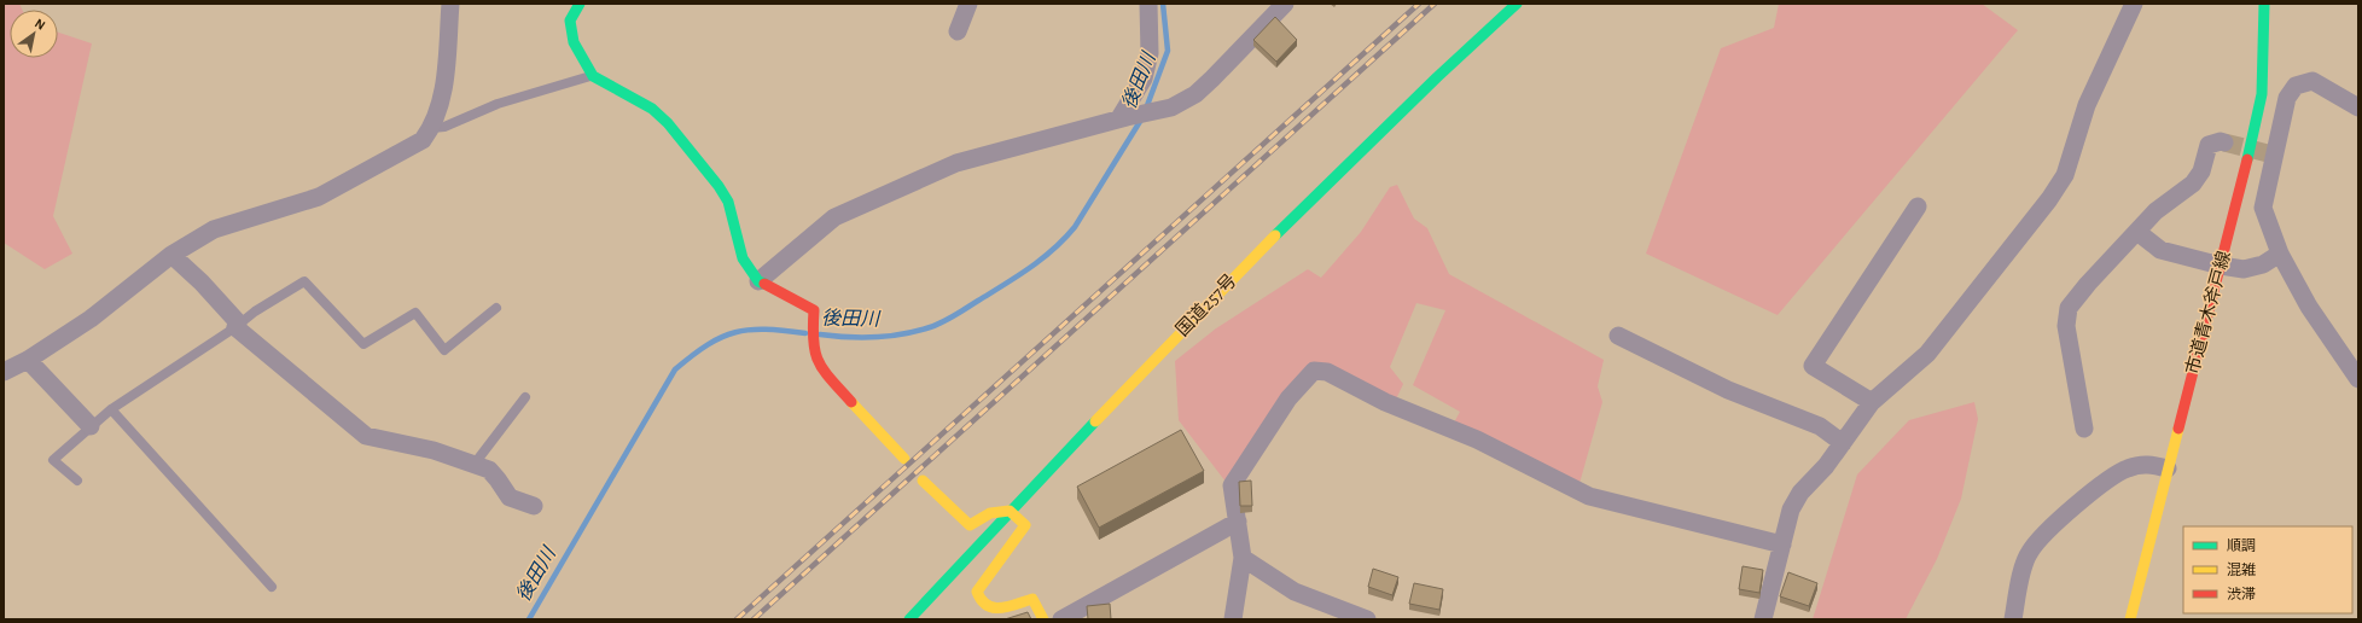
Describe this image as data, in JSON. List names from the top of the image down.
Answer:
{
  "streets": {
    "main road": ["国道257号", "市道青木斧戸線"]
  },
  "water": ["後田川"],
  "legend": ["順調", "混雑", "渋滞"],
  "north": "top right"
}
